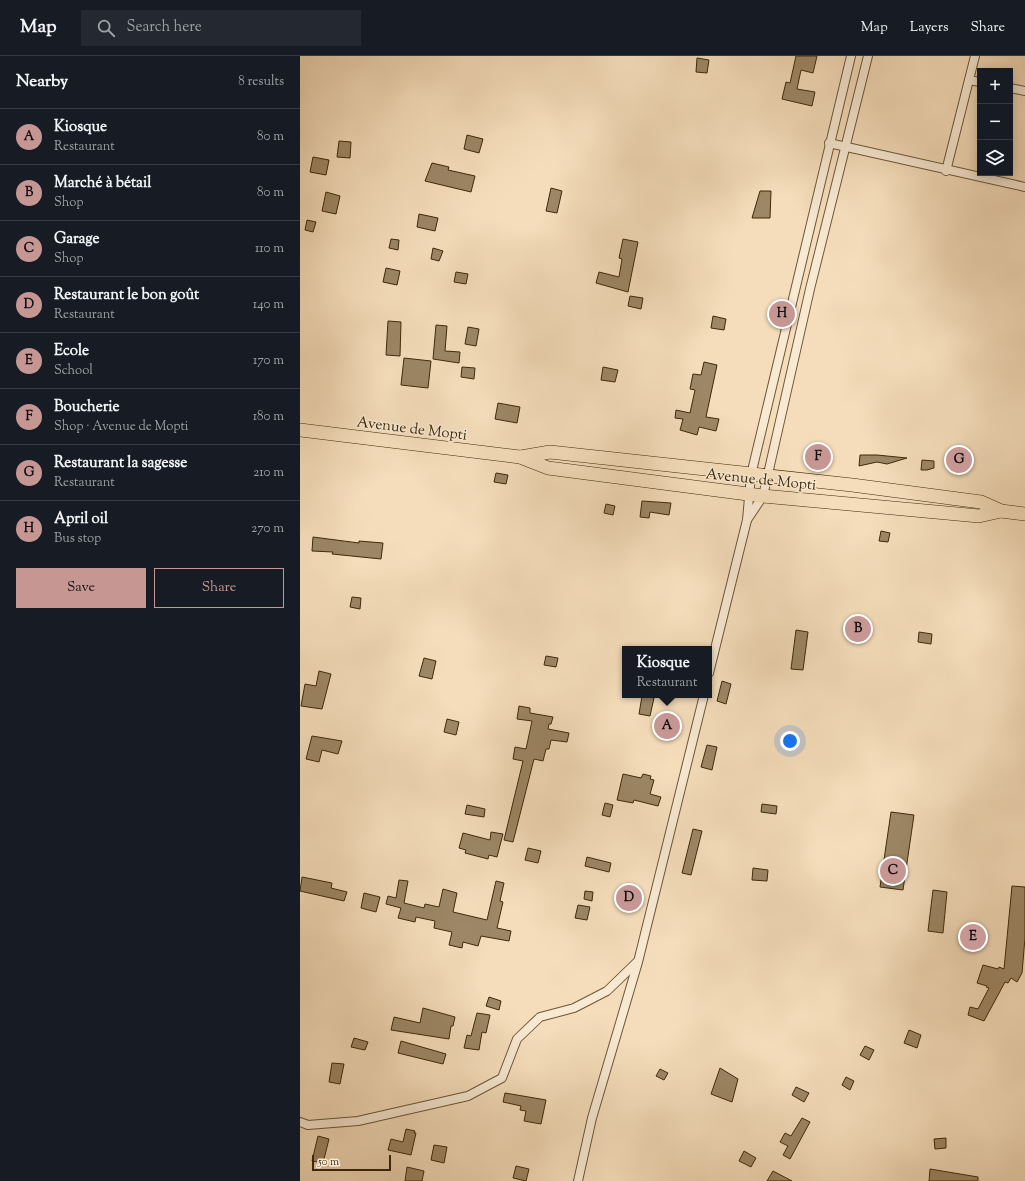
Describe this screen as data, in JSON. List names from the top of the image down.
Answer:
{
  "streets": {
    "main road": ["Avenue de Mopti"]
  },
  "scale_bar": "50 m",
  "page": {
    "header": "Map",
    "search": "Search here",
    "nav": ["Map", "Layers", "Share"],
    "heading": ["Nearby", "8 results"],
    "map_buttons": ["+", "−"],
    "list": [
      {
        "mark": "A",
        "name": "Kiosque",
        "note": "Restaurant",
        "value": "80 m"
      },
      {
        "mark": "B",
        "name": "Marché à bétail",
        "note": "Shop",
        "value": "80 m"
      },
      {
        "mark": "C",
        "name": "Garage",
        "note": "Shop",
        "value": "110 m"
      },
      {
        "mark": "D",
        "name": "Restaurant le bon goût",
        "note": "Restaurant",
        "value": "140 m"
      },
      {
        "mark": "E",
        "name": "Ecole",
        "note": "School",
        "value": "170 m"
      },
      {
        "mark": "F",
        "name": "Boucherie",
        "note": "Shop · Avenue de Mopti",
        "value": "180 m"
      },
      {
        "mark": "G",
        "name": "Restaurant la sagesse",
        "note": "Restaurant",
        "value": "210 m"
      },
      {
        "mark": "H",
        "name": "April oil",
        "note": "Bus stop",
        "value": "270 m"
      }
    ],
    "pins": [
      "H",
      "F",
      "G",
      "B",
      "A",
      "C",
      "D",
      "E"
    ],
    "buttons": ["Save", "Share"],
    "popup": ["Kiosque", "Restaurant"],
    "scale": "50 m"
  }
}
